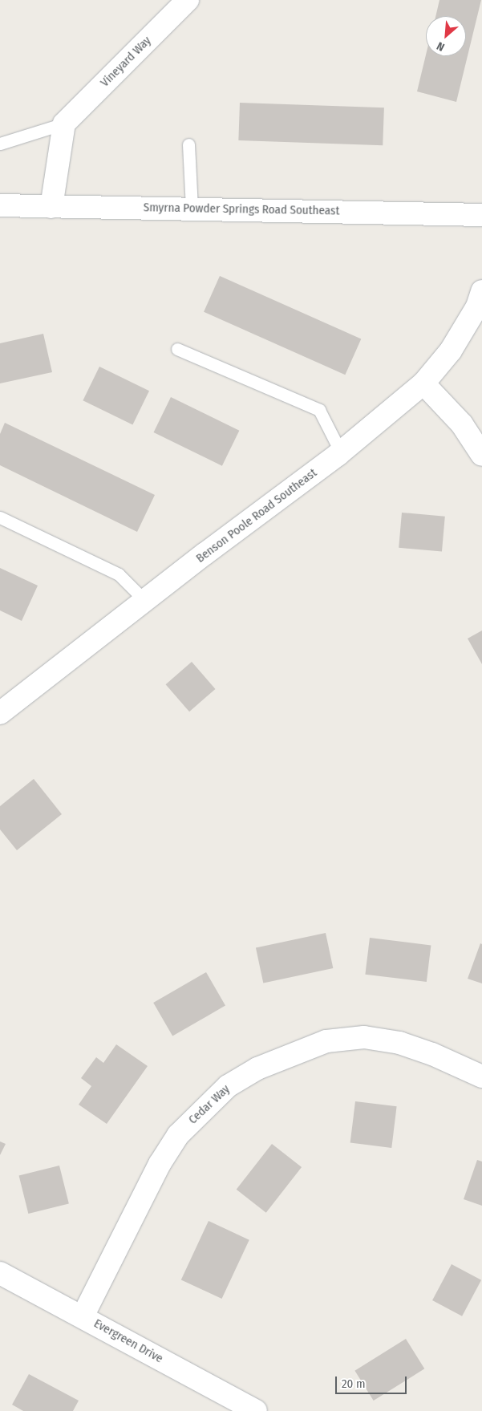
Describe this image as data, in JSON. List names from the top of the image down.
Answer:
{
  "streets": {
    "street": [
      "Vineyard Way",
      "Smyrna Powder Springs Road Southeast",
      "Benson Poole Road Southeast",
      "Cedar Way",
      "Evergreen Drive"
    ]
  },
  "crossings": [
    ["Cedar Way", "Evergreen Drive"]
  ],
  "scale_bar": "20 m",
  "north": "bottom left"
}
